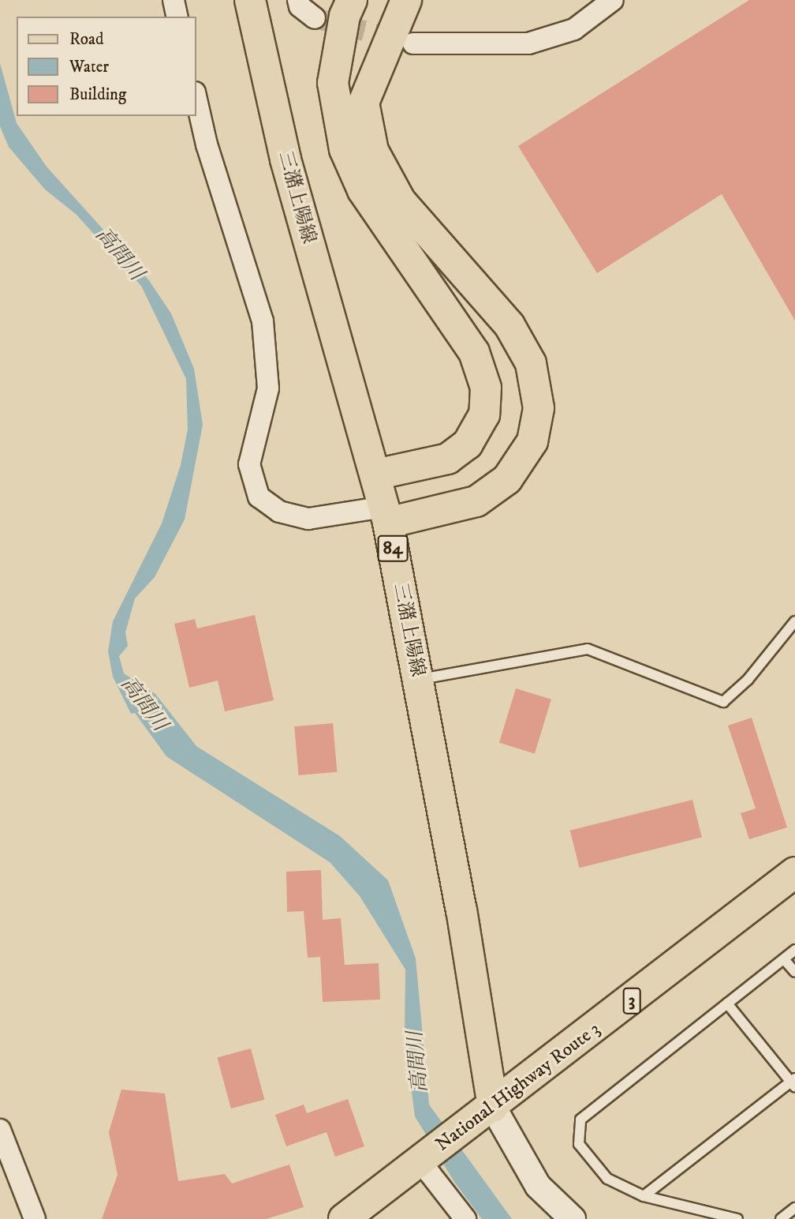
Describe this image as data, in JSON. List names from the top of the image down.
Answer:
{
  "streets": {
    "main road": [
      "三潴上陽線",
      "84",
      "3",
      "National Highway Route 3"
    ]
  },
  "crossings": [
    ["三潴上陽線", "National Highway Route 3"]
  ],
  "water": ["高間川"],
  "legend": ["Road", "Water", "Building"]
}
